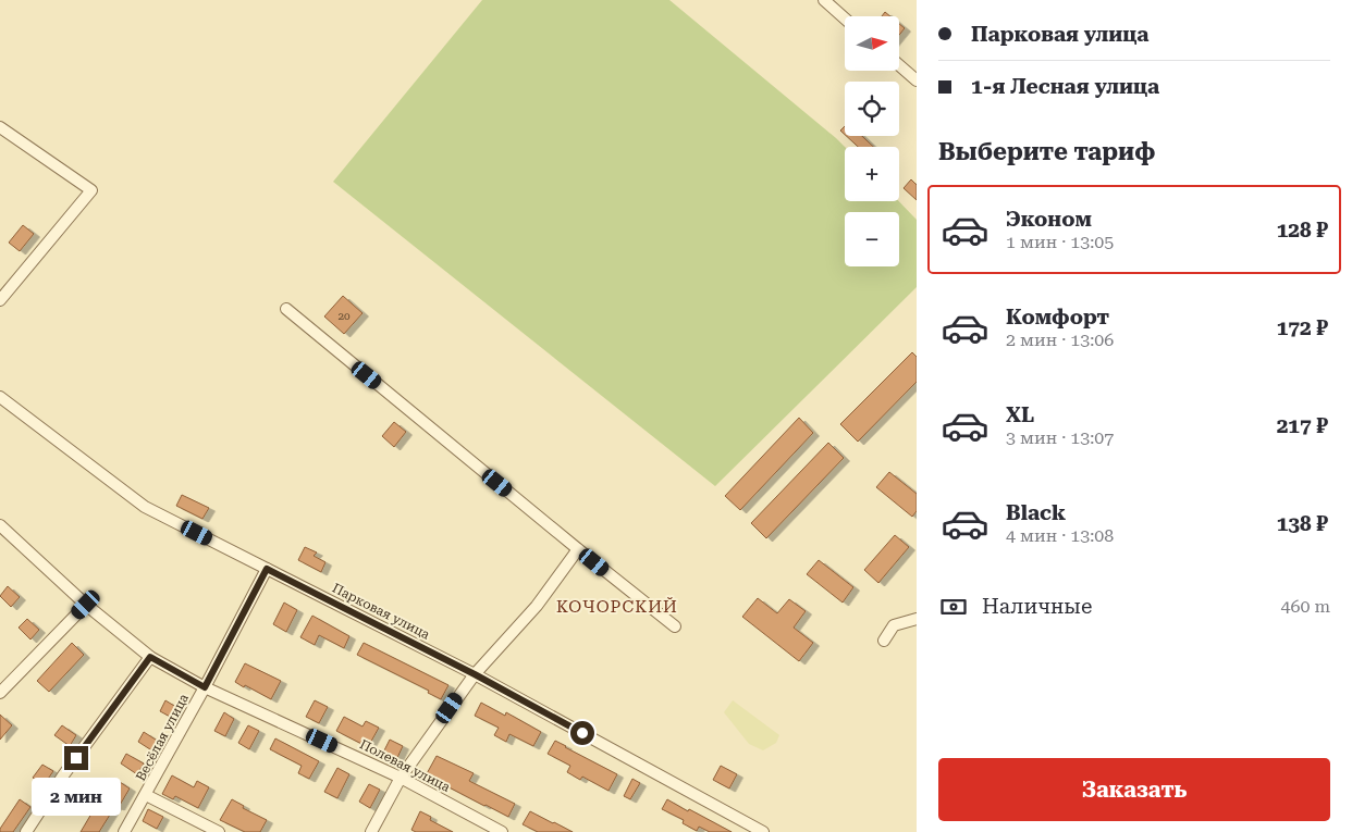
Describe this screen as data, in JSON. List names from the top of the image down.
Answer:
{
  "streets": {
    "street": ["Парковая улица", "Весёлая улица", "Полевая улица"]
  },
  "crossings": [
    ["Парковая улица", "Весёлая улица"],
    ["Весёлая улица", "Полевая улица"]
  ],
  "districts": ["КОЧОРСКИЙ"],
  "house_numbers": ["20"],
  "north": "right",
  "page": {
    "banner": ["Парковая улица", "1-я Лесная улица"],
    "map_buttons": ["+", "−"],
    "heading": "Выберите тариф",
    "list": [
      {
        "name": "Эконом",
        "note": "1 мин · 13:05",
        "value": "128 ₽"
      },
      {
        "name": "Комфорт",
        "note": "2 мин · 13:06",
        "value": "172 ₽"
      },
      {
        "name": "XL",
        "note": "3 мин · 13:07",
        "value": "217 ₽"
      },
      {
        "name": "Black",
        "note": "4 мин · 13:08",
        "value": "138 ₽"
      }
    ],
    "pay": ["Наличные", "460 m"],
    "buttons": "Заказать",
    "bubble": "2 мин"
  }
}
